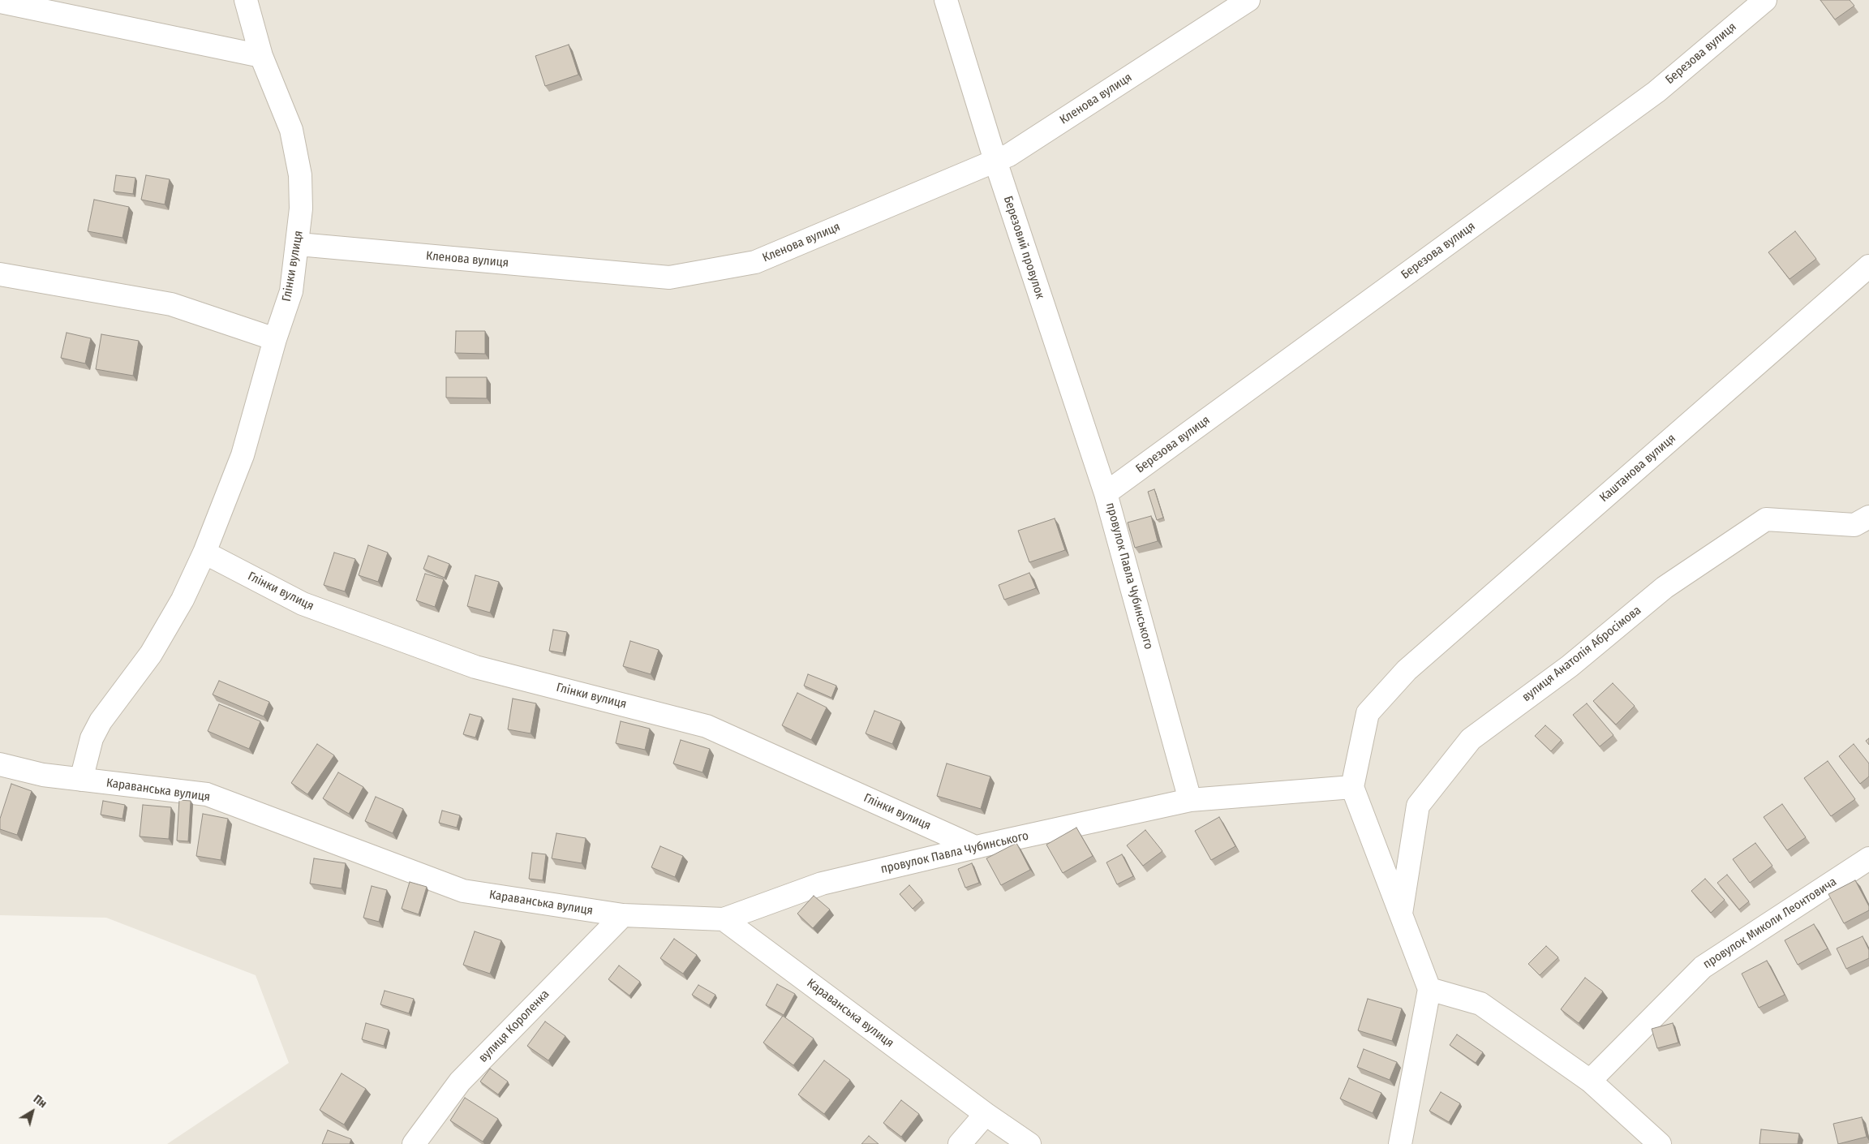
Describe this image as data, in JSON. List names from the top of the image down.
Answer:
{
  "streets": {
    "street": [
      "Березова вулиця",
      "Кленова вулиця",
      "Березовий провулок",
      "Глінки вулиця",
      "Каштанова вулиця",
      "провулок Павла Чубинського",
      "вулиця Анатолія Абросімова",
      "Караванська вулиця",
      "провулок Миколи Леонтовича",
      "вулиця Короленка"
    ]
  },
  "crossings": [
    ["Березова вулиця", "Березовий провулок"],
    ["Березова вулиця", "провулок Павла Чубинського"],
    ["Кленова вулиця", "Березовий провулок"],
    ["Кленова вулиця", "Глінки вулиця"],
    ["Березовий провулок", "провулок Павла Чубинського"],
    ["Глінки вулиця", "провулок Павла Чубинського"],
    ["Глінки вулиця", "Караванська вулиця"],
    ["Каштанова вулиця", "провулок Павла Чубинського"],
    ["провулок Павла Чубинського", "Караванська вулиця"],
    ["Караванська вулиця", "вулиця Короленка"]
  ],
  "north": "top right"
}
